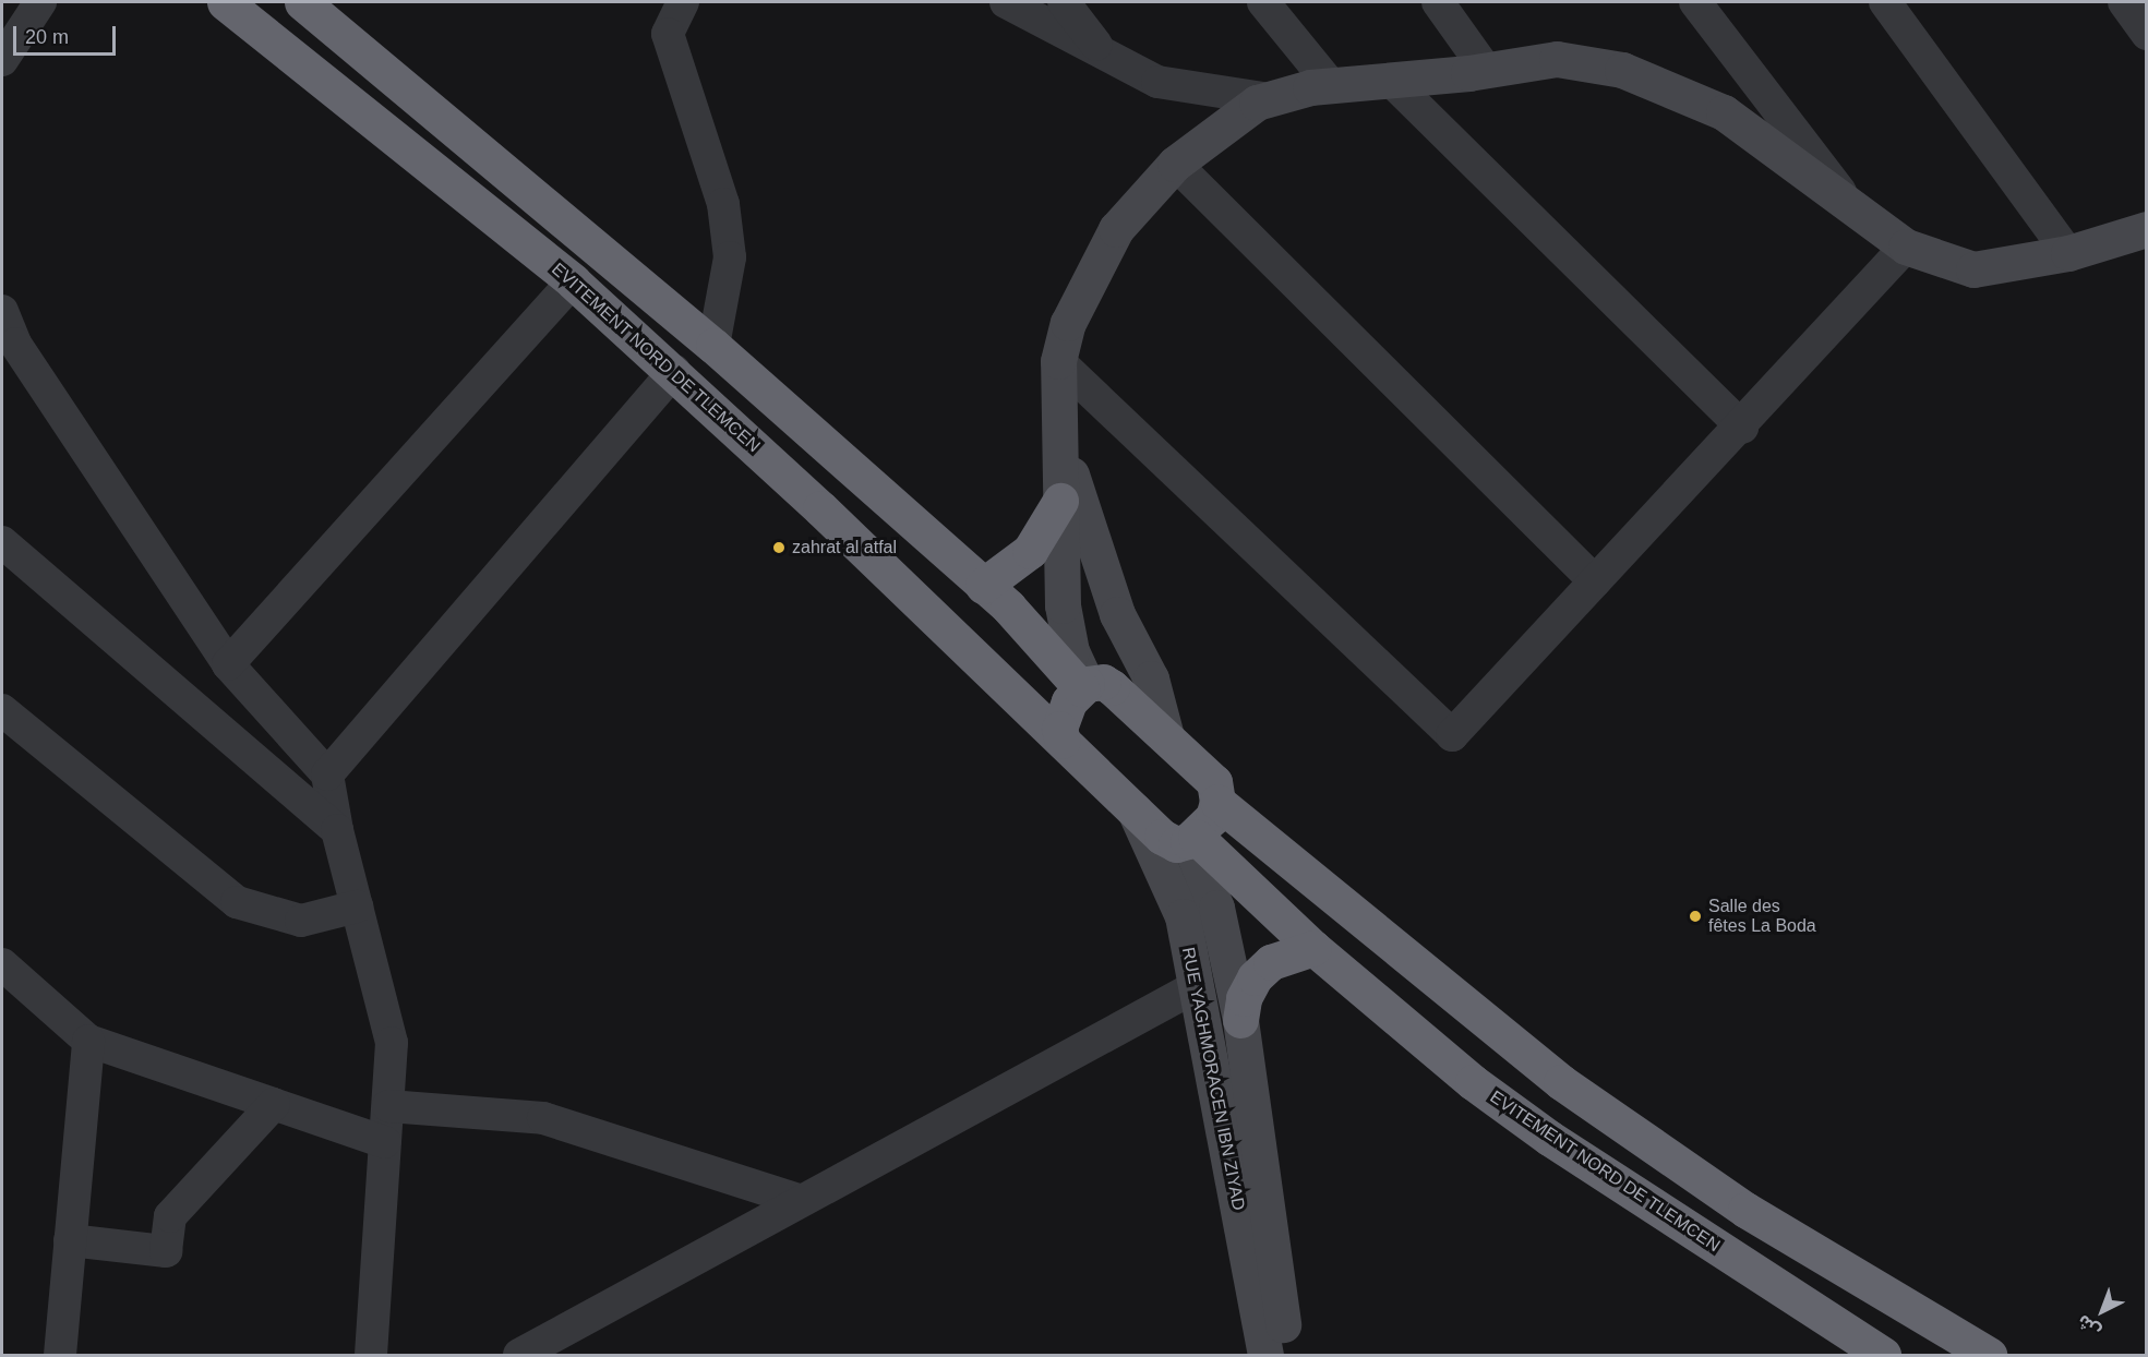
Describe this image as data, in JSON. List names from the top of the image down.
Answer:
{
  "streets": {
    "highway": ["EVITEMENT NORD DE TLEMCEN"],
    "main road": ["RUE YAGHMORACEN IBN ZIYAD"]
  },
  "crossings": [
    ["EVITEMENT NORD DE TLEMCEN", "RUE YAGHMORACEN IBN ZIYAD"]
  ],
  "places": ["zahrat al atfal", "Salle des fêtes La Boda"],
  "scale_bar": "20 m",
  "north": "bottom left"
}
